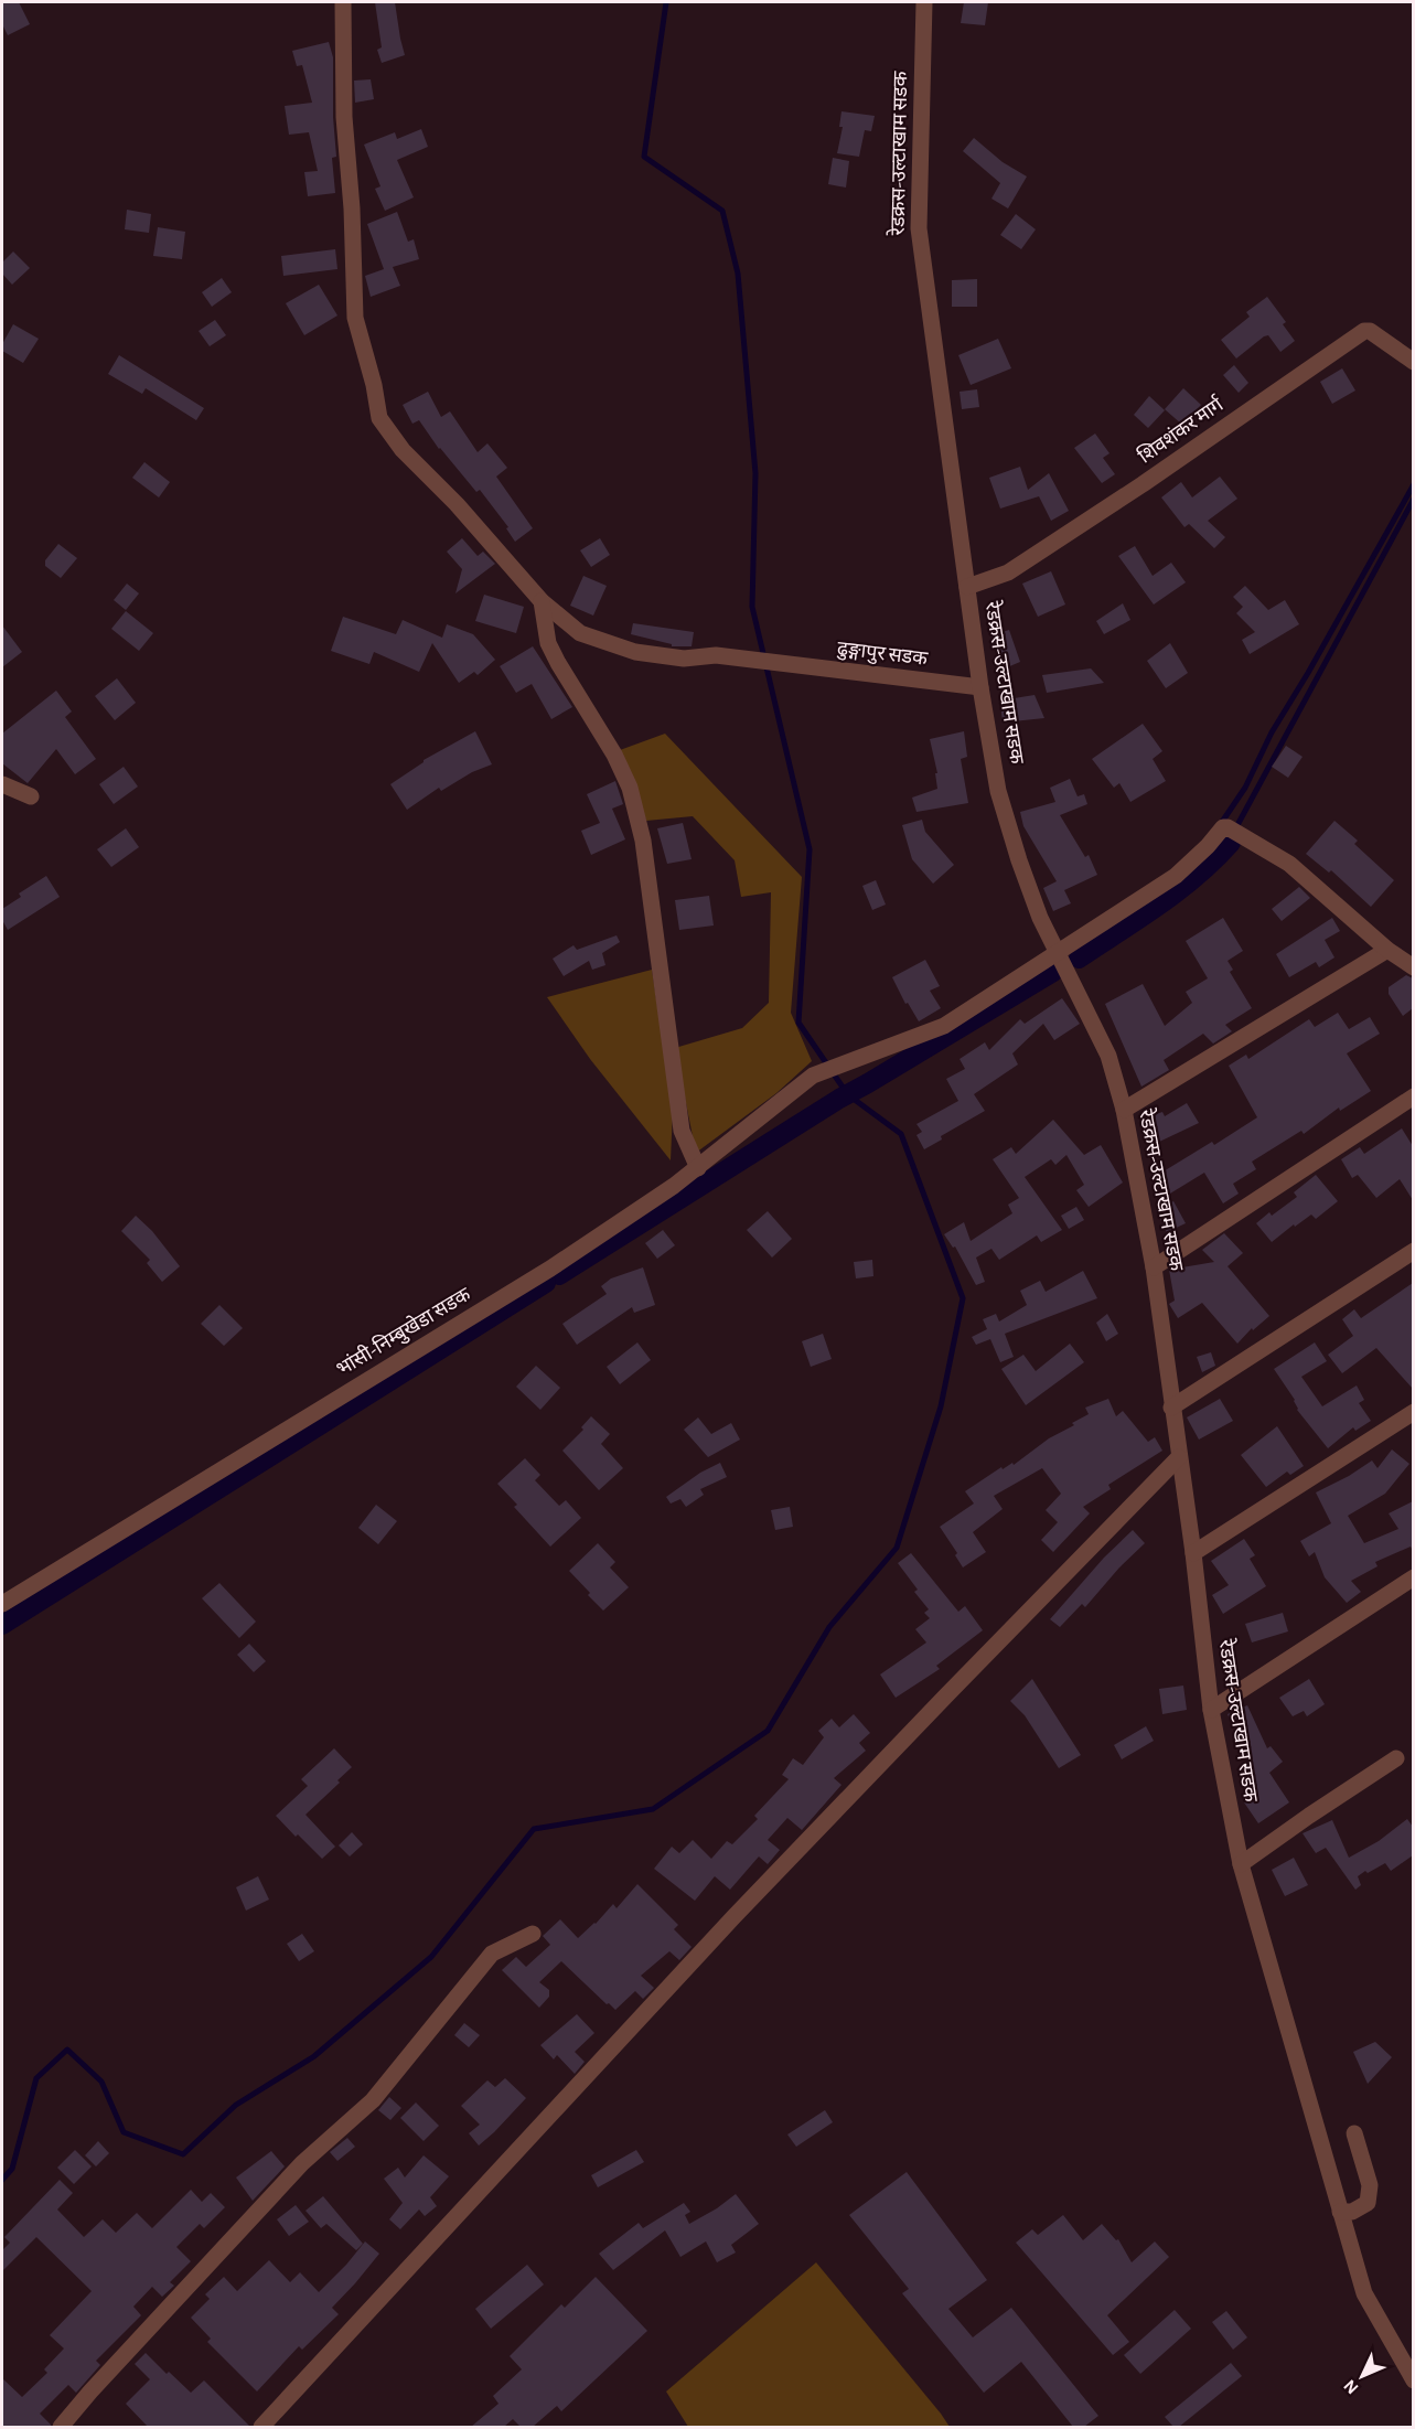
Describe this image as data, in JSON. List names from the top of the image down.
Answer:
{
  "streets": {
    "street": [
      "रेडक्रस-उल्टाखाम सडक",
      "शिवशंकर मार्ग",
      "ढुङ्गापुर सडक",
      "भांसी-निम्बुखेडा सडक"
    ]
  },
  "crossings": [
    ["रेडक्रस-उल्टाखाम सडक", "शिवशंकर मार्ग"],
    ["रेडक्रस-उल्टाखाम सडक", "ढुङ्गापुर सडक"],
    ["रेडक्रस-उल्टाखाम सडक", "भांसी-निम्बुखेडा सडक"]
  ],
  "north": "bottom left"
}
